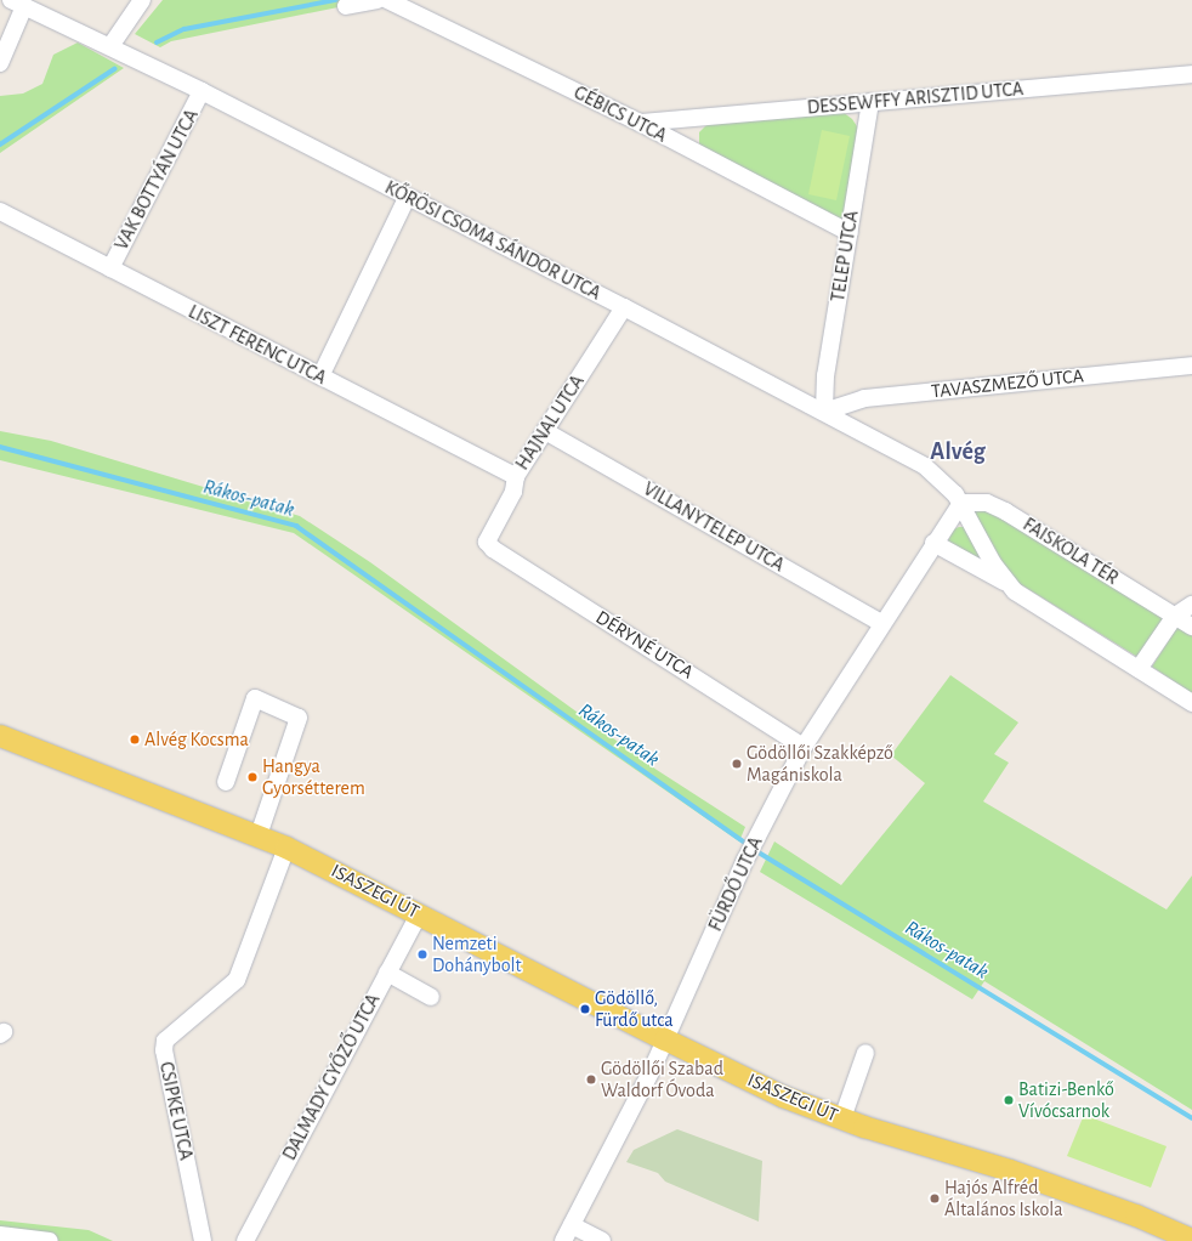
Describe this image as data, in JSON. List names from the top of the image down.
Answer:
{
  "streets": {
    "main road": ["ISASZEGI ÚT"],
    "street": [
      "DESSEWFFY ARISZTID UTCA",
      "GÉBICS UTCA",
      "VAK BOTTYÁN UTCA",
      "KŐRÖSI CSOMA SÁNDOR UTCA",
      "TELEP UTCA",
      "LISZT FERENC UTCA",
      "TAVASZMEZŐ UTCA",
      "HAJNAL UTCA",
      "VILLANYTELEP UTCA",
      "FAISKOLA TÉR",
      "DÉRYNÉ UTCA",
      "FÜRDŐ UTCA",
      "DALMADY GYŐZŐ UTCA",
      "CSIPKE UTCA"
    ]
  },
  "crossings": [
    ["DESSEWFFY ARISZTID UTCA", "GÉBICS UTCA"],
    ["DESSEWFFY ARISZTID UTCA", "TELEP UTCA"],
    ["GÉBICS UTCA", "TELEP UTCA"],
    ["VAK BOTTYÁN UTCA", "KŐRÖSI CSOMA SÁNDOR UTCA"],
    ["VAK BOTTYÁN UTCA", "LISZT FERENC UTCA"],
    ["KŐRÖSI CSOMA SÁNDOR UTCA", "TELEP UTCA"],
    ["KŐRÖSI CSOMA SÁNDOR UTCA", "TAVASZMEZŐ UTCA"],
    ["KŐRÖSI CSOMA SÁNDOR UTCA", "HAJNAL UTCA"],
    ["KŐRÖSI CSOMA SÁNDOR UTCA", "FAISKOLA TÉR"],
    ["TELEP UTCA", "TAVASZMEZŐ UTCA"],
    ["LISZT FERENC UTCA", "HAJNAL UTCA"],
    ["HAJNAL UTCA", "VILLANYTELEP UTCA"],
    ["HAJNAL UTCA", "DÉRYNÉ UTCA"],
    ["VILLANYTELEP UTCA", "FÜRDŐ UTCA"],
    ["DÉRYNÉ UTCA", "FÜRDŐ UTCA"],
    ["FÜRDŐ UTCA", "ISASZEGI ÚT"],
    ["ISASZEGI ÚT", "DALMADY GYŐZŐ UTCA"],
    ["ISASZEGI ÚT", "CSIPKE UTCA"]
  ],
  "districts": ["Alvég"],
  "water": ["Rákos-patak"],
  "places": [
    "Alvég Kocsma",
    "Gödöllői Szakképző Magániskola",
    "Hangya Gyorsétterem",
    "Nemzeti Dohánybolt",
    "Gödöllő, Fürdő utca",
    "Gödöllői Szabad Waldorf Óvoda",
    "Batizi-Benkő Vívócsarnok",
    "Hajós Alfréd Általános Iskola"
  ]
}
